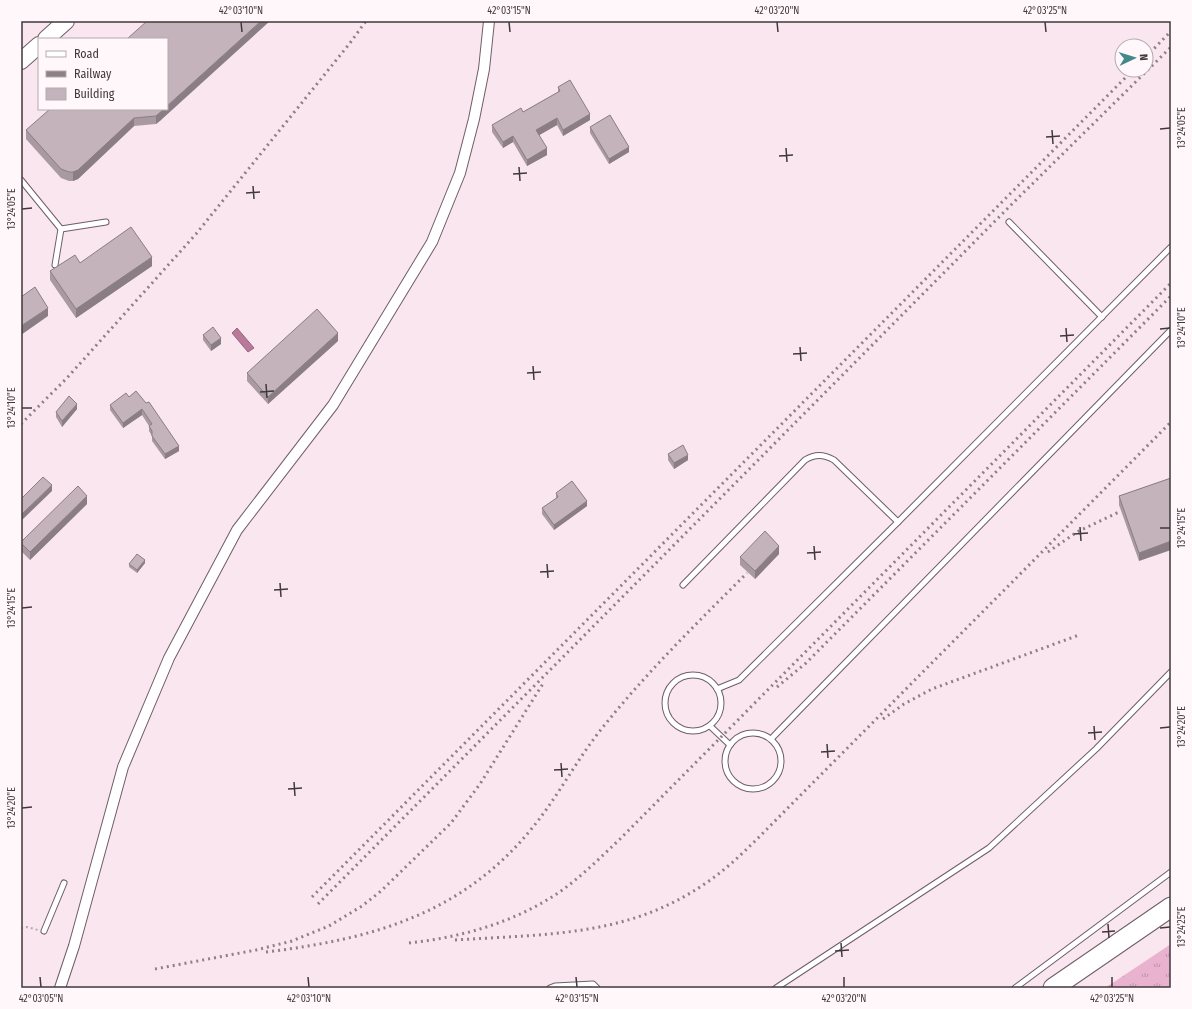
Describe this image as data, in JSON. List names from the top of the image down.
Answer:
{
  "legend": ["Road", "Railway", "Building"],
  "north": "right",
  "coordinates": [
    "42°03'10\"N",
    "42°03'15\"N",
    "42°03'20\"N",
    "42°03'25\"N",
    "13°24'05\"E",
    "13°24'10\"E",
    "13°24'15\"E",
    "13°24'20\"E",
    "13°24'25\"E",
    "42°03'05\"N"
  ]
}
